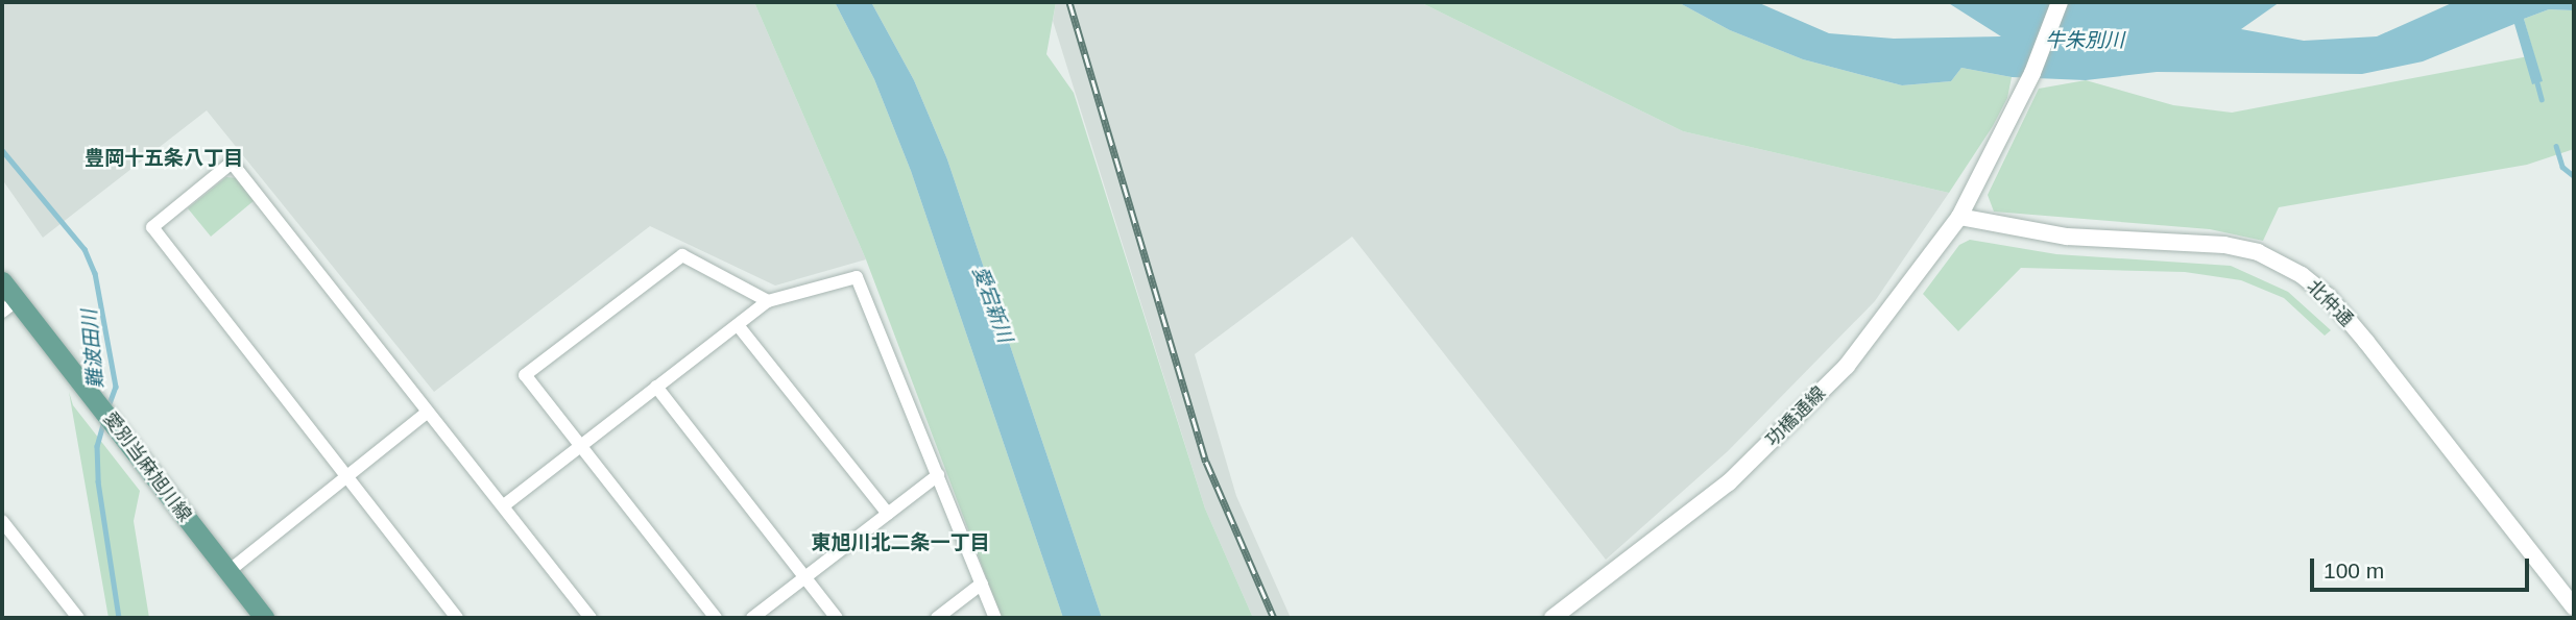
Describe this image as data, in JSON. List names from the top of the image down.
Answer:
{
  "streets": {
    "main road": ["愛別当麻旭川線"],
    "street": ["北仲通", "功橋通線"]
  },
  "crossings": [
    ["北仲通", "功橋通線"]
  ],
  "districts": ["豊岡十五条八丁目", "東旭川北二条一丁目"],
  "water": ["牛朱別川", "愛宕新川", "難波田川"],
  "scale_bar": "100 m"
}
